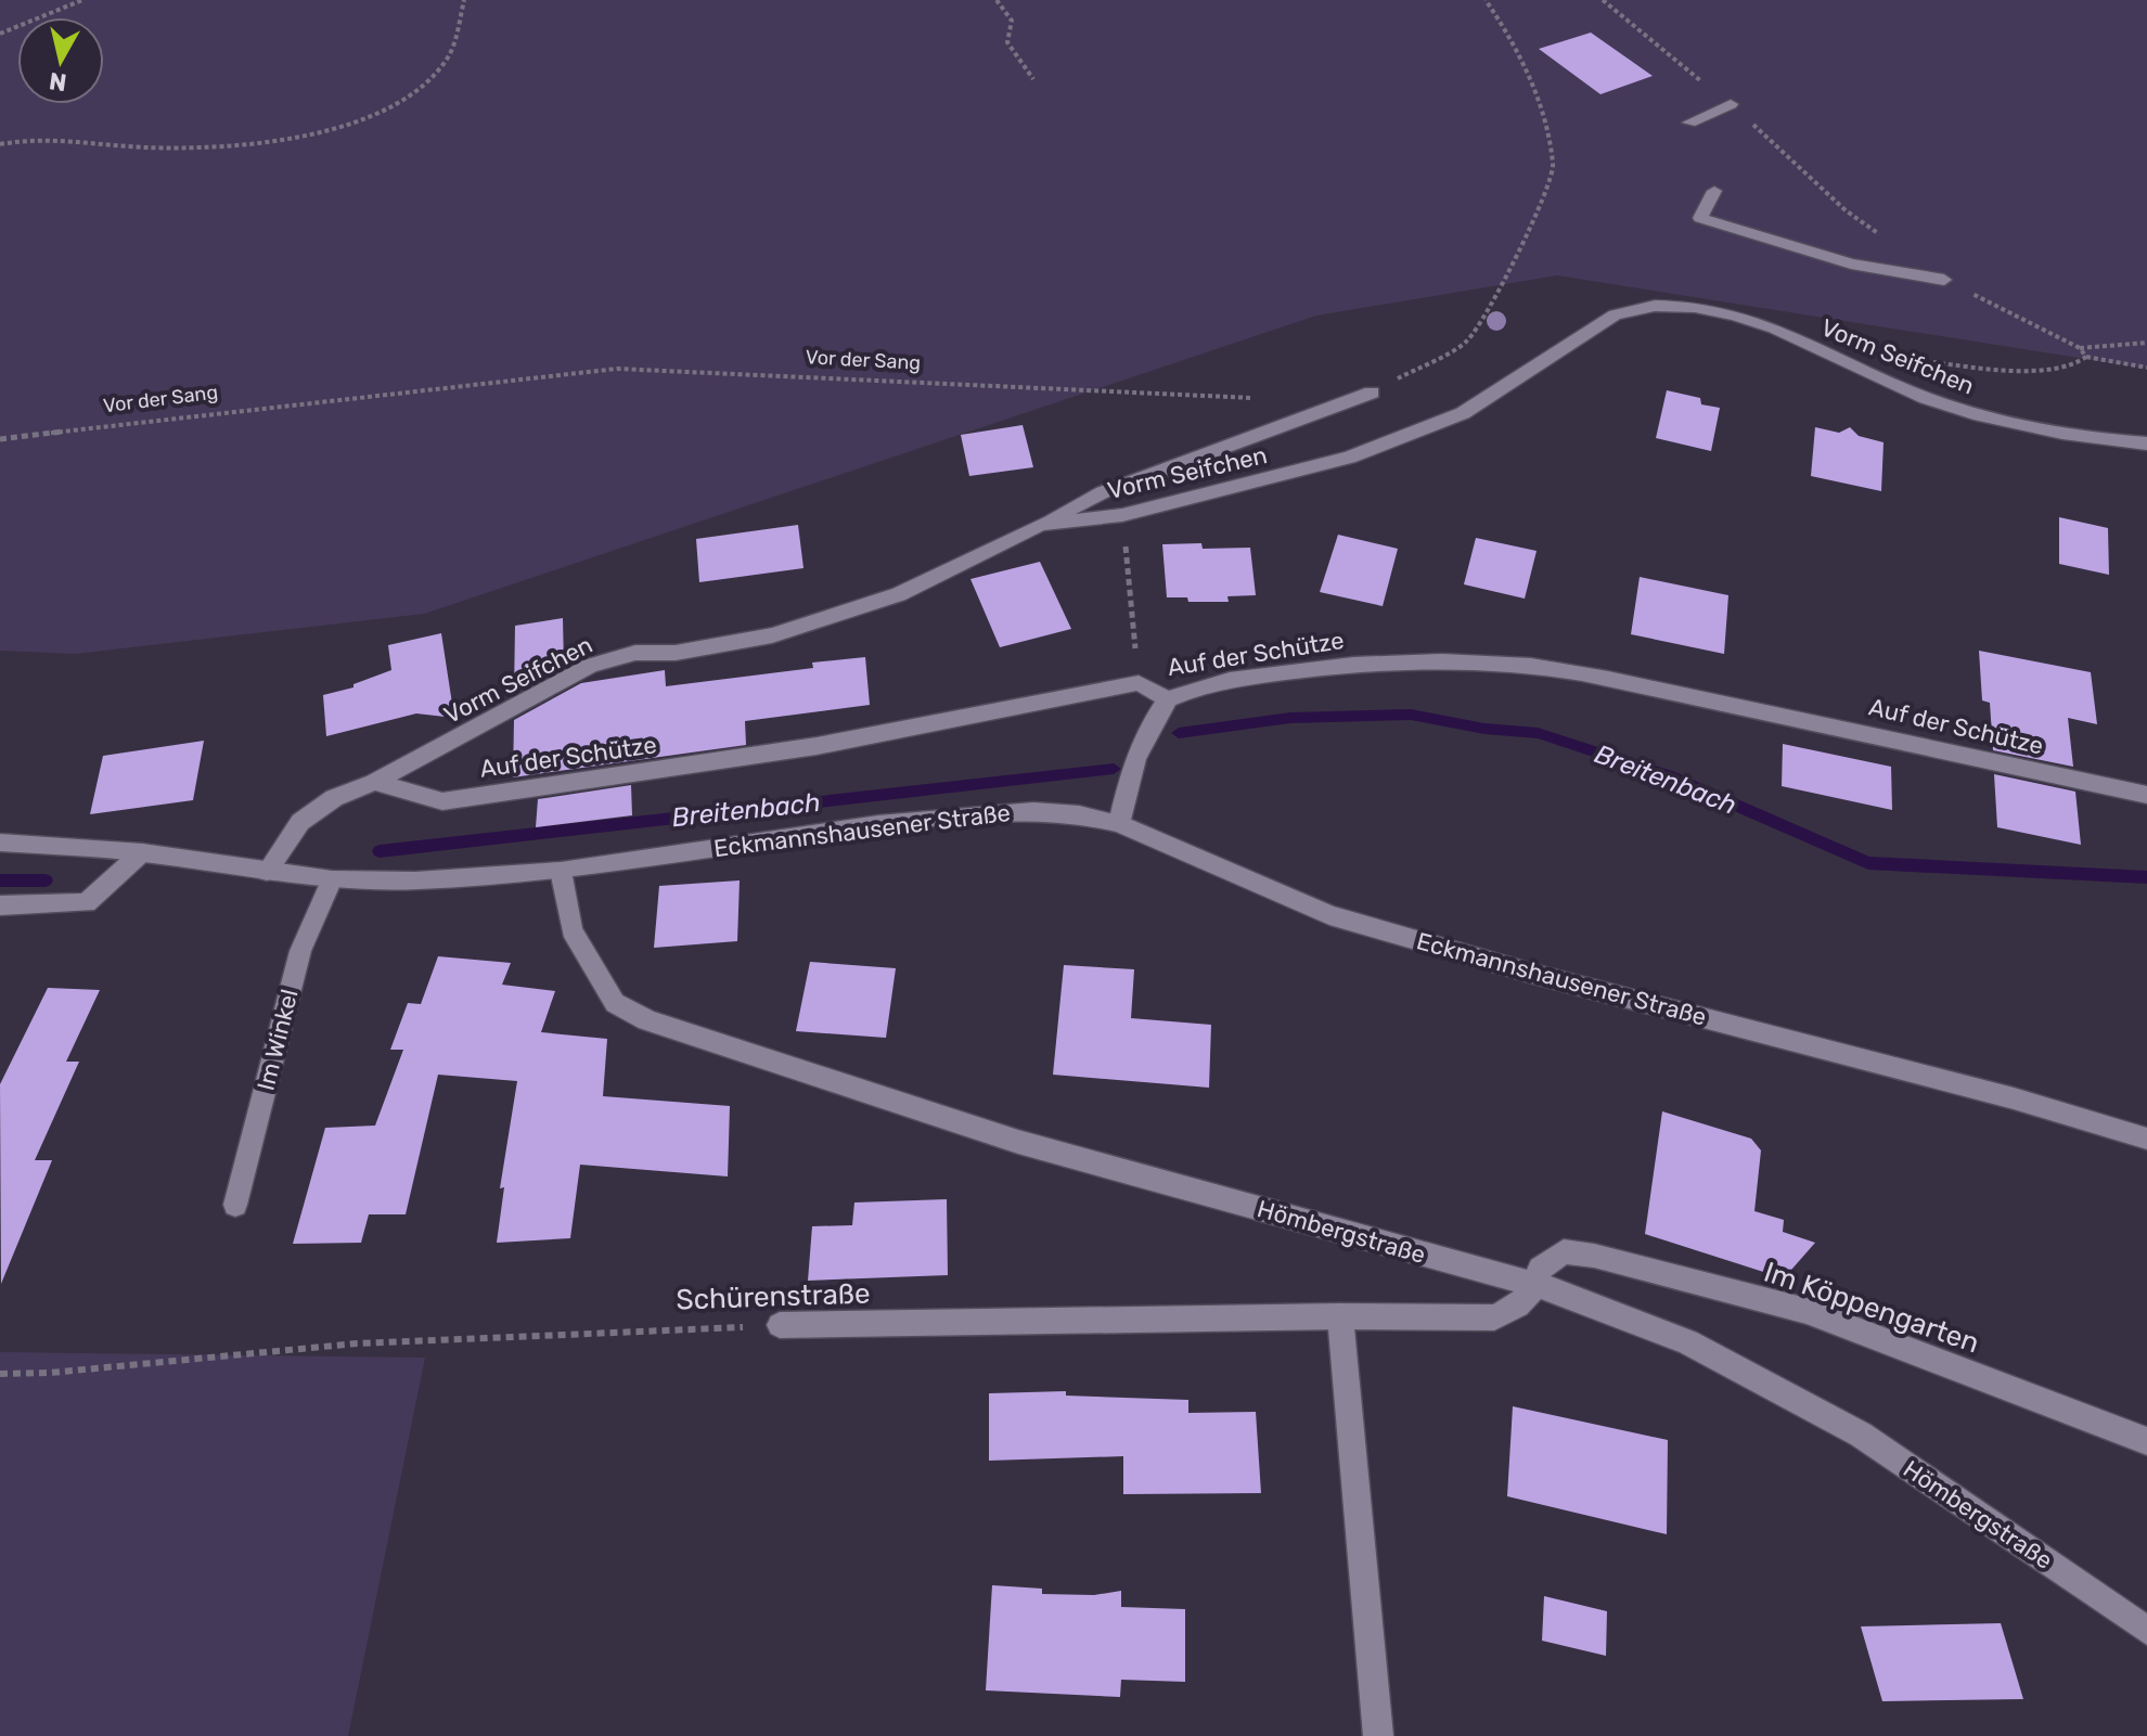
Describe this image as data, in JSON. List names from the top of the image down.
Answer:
{
  "streets": {
    "street": [
      "Vorm Seifchen",
      "Auf der Schütze",
      "Eckmannshausener Straße",
      "Im Winkel",
      "Hömbergstraße",
      "Schürenstraße",
      "Im Köppengarten"
    ],
    "path": ["Vor der Sang"]
  },
  "crossings": [
    ["Vorm Seifchen", "Auf der Schütze"],
    ["Vorm Seifchen", "Eckmannshausener Straße"],
    ["Eckmannshausener Straße", "Im Winkel"],
    ["Eckmannshausener Straße", "Hömbergstraße"],
    ["Hömbergstraße", "Schürenstraße"],
    ["Hömbergstraße", "Im Köppengarten"],
    ["Schürenstraße", "Im Köppengarten"]
  ],
  "water": ["Breitenbach"],
  "north": "bottom"
}
